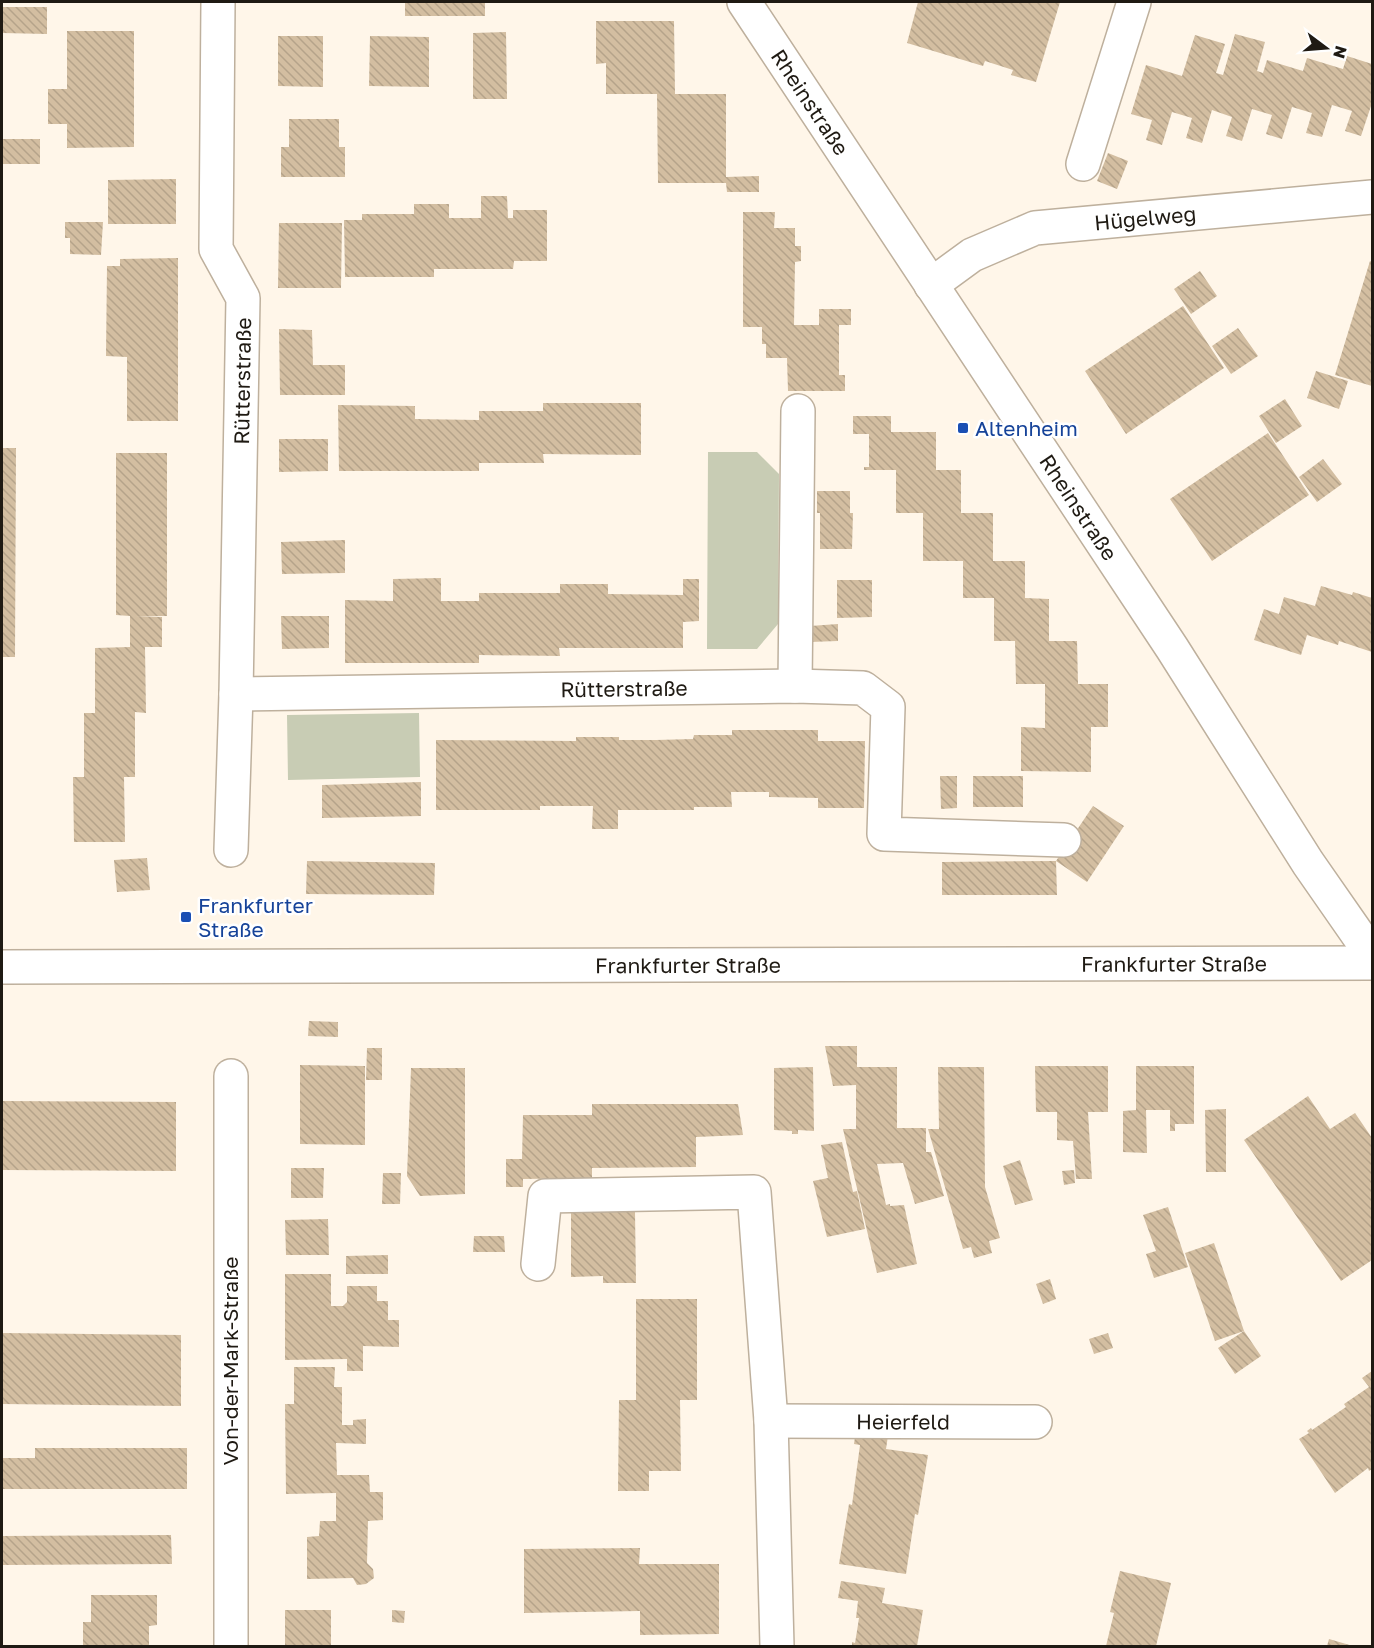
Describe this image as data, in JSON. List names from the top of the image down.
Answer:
{
  "streets": {
    "street": [
      "Rheinstraße",
      "Hügelweg",
      "Rütterstraße",
      "Frankfurter Straße",
      "Von-der-Mark-Straße",
      "Heierfeld"
    ]
  },
  "crossings": [
    ["Rheinstraße", "Hügelweg"]
  ],
  "places": {
    "transit": ["Altenheim", "Frankfurter Straße"]
  },
  "north": "right"
}
